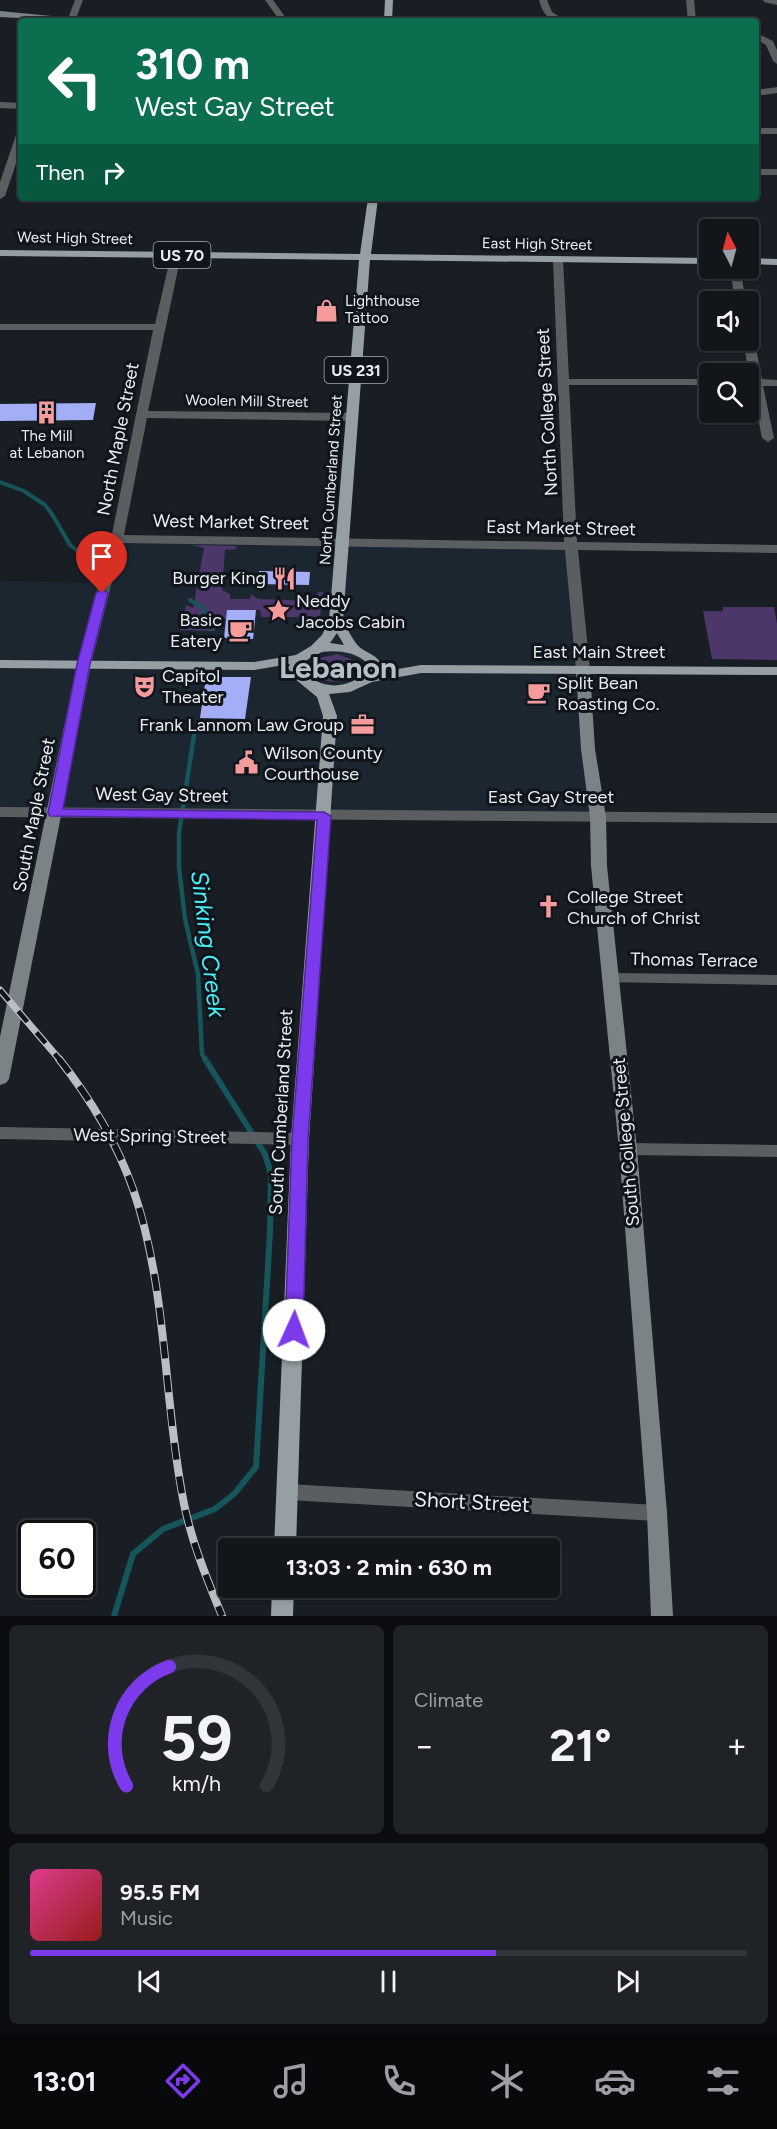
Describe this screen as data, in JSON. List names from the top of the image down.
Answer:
{
  "streets": {
    "main road": [
      "West High Street",
      "East High Street",
      "US 70",
      "US 231",
      "North Cumberland Street",
      "East Main Street",
      "South Maple Street",
      "South Cumberland Street",
      "South College Street"
    ],
    "street": [
      "Woolen Mill Street",
      "North College Street",
      "North Maple Street",
      "West Market Street",
      "East Market Street",
      "West Gay Street",
      "East Gay Street",
      "Thomas Terrace",
      "West Spring Street",
      "Short Street"
    ]
  },
  "crossings": [
    ["West High Street", "East High Street"],
    ["West High Street", "North Maple Street"],
    ["West High Street", "North Cumberland Street"],
    ["East High Street", "North College Street"],
    ["East High Street", "North Cumberland Street"],
    ["US 231", "North Cumberland Street"],
    ["US 231", "East Main Street"],
    ["Woolen Mill Street", "North Maple Street"],
    ["Woolen Mill Street", "North Cumberland Street"],
    ["North College Street", "East Market Street"],
    ["North College Street", "East Main Street"],
    ["North College Street", "South College Street"],
    ["North Maple Street", "West Market Street"],
    ["North Maple Street", "South Maple Street"],
    ["North Cumberland Street", "West Market Street"],
    ["North Cumberland Street", "East Market Street"],
    ["West Market Street", "East Market Street"],
    ["East Main Street", "South Cumberland Street"],
    ["East Main Street", "South College Street"],
    ["West Gay Street", "East Gay Street"],
    ["West Gay Street", "South Maple Street"],
    ["West Gay Street", "South Cumberland Street"],
    ["East Gay Street", "South Cumberland Street"],
    ["East Gay Street", "South College Street"],
    ["Thomas Terrace", "South College Street"],
    ["South Cumberland Street", "West Spring Street"],
    ["South Cumberland Street", "Short Street"],
    ["South College Street", "Short Street"]
  ],
  "districts": ["Lebanon"],
  "water": ["Sinking Creek"],
  "places": {
    "shop": ["Lighthouse Tattoo"],
    "building": ["The Mill at Lebanon"],
    "restaurant": ["Burger King"],
    "place": ["Neddy Jacobs Cabin"],
    "cafe": ["Basic Eatery", "Split Bean Roasting Co."],
    "theatre": ["Capitol Theater"],
    "office": ["Frank Lannom Law Group"],
    "public building": ["Wilson County Courthouse"],
    "church": ["College Street Church of Christ"]
  },
  "north": "top",
  "page": {
    "turn": ["310 m", "West Gay Street"],
    "then": "Then",
    "limit": "60",
    "trip": "13:03 · 2 min · 630 m",
    "tile": "Climate",
    "heat": ["−", "21°", "+"],
    "song": ["95.5 FM", "Music"],
    "tabs": "13:01",
    "gauge": ["59", "km/h"]
  }
}
